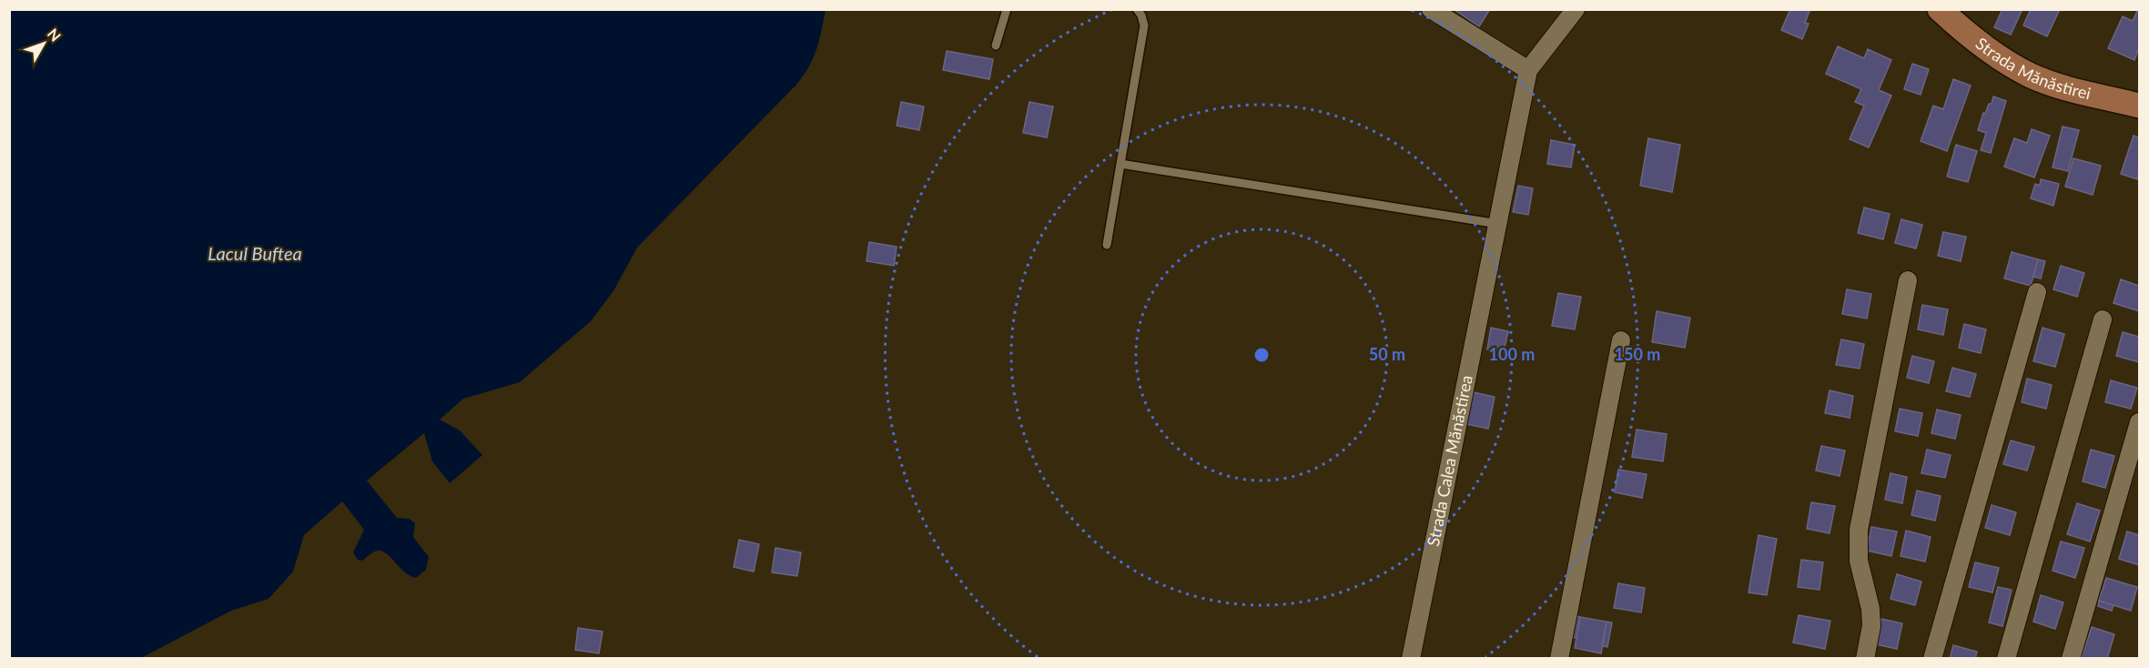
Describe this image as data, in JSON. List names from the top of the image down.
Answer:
{
  "streets": {
    "street": ["Strada Mănăstirei", "Strada Calea Mănăstirea"]
  },
  "water": ["Lacul Buftea"],
  "north": "top right",
  "rings": ["50 m", "100 m", "150 m"]
}
